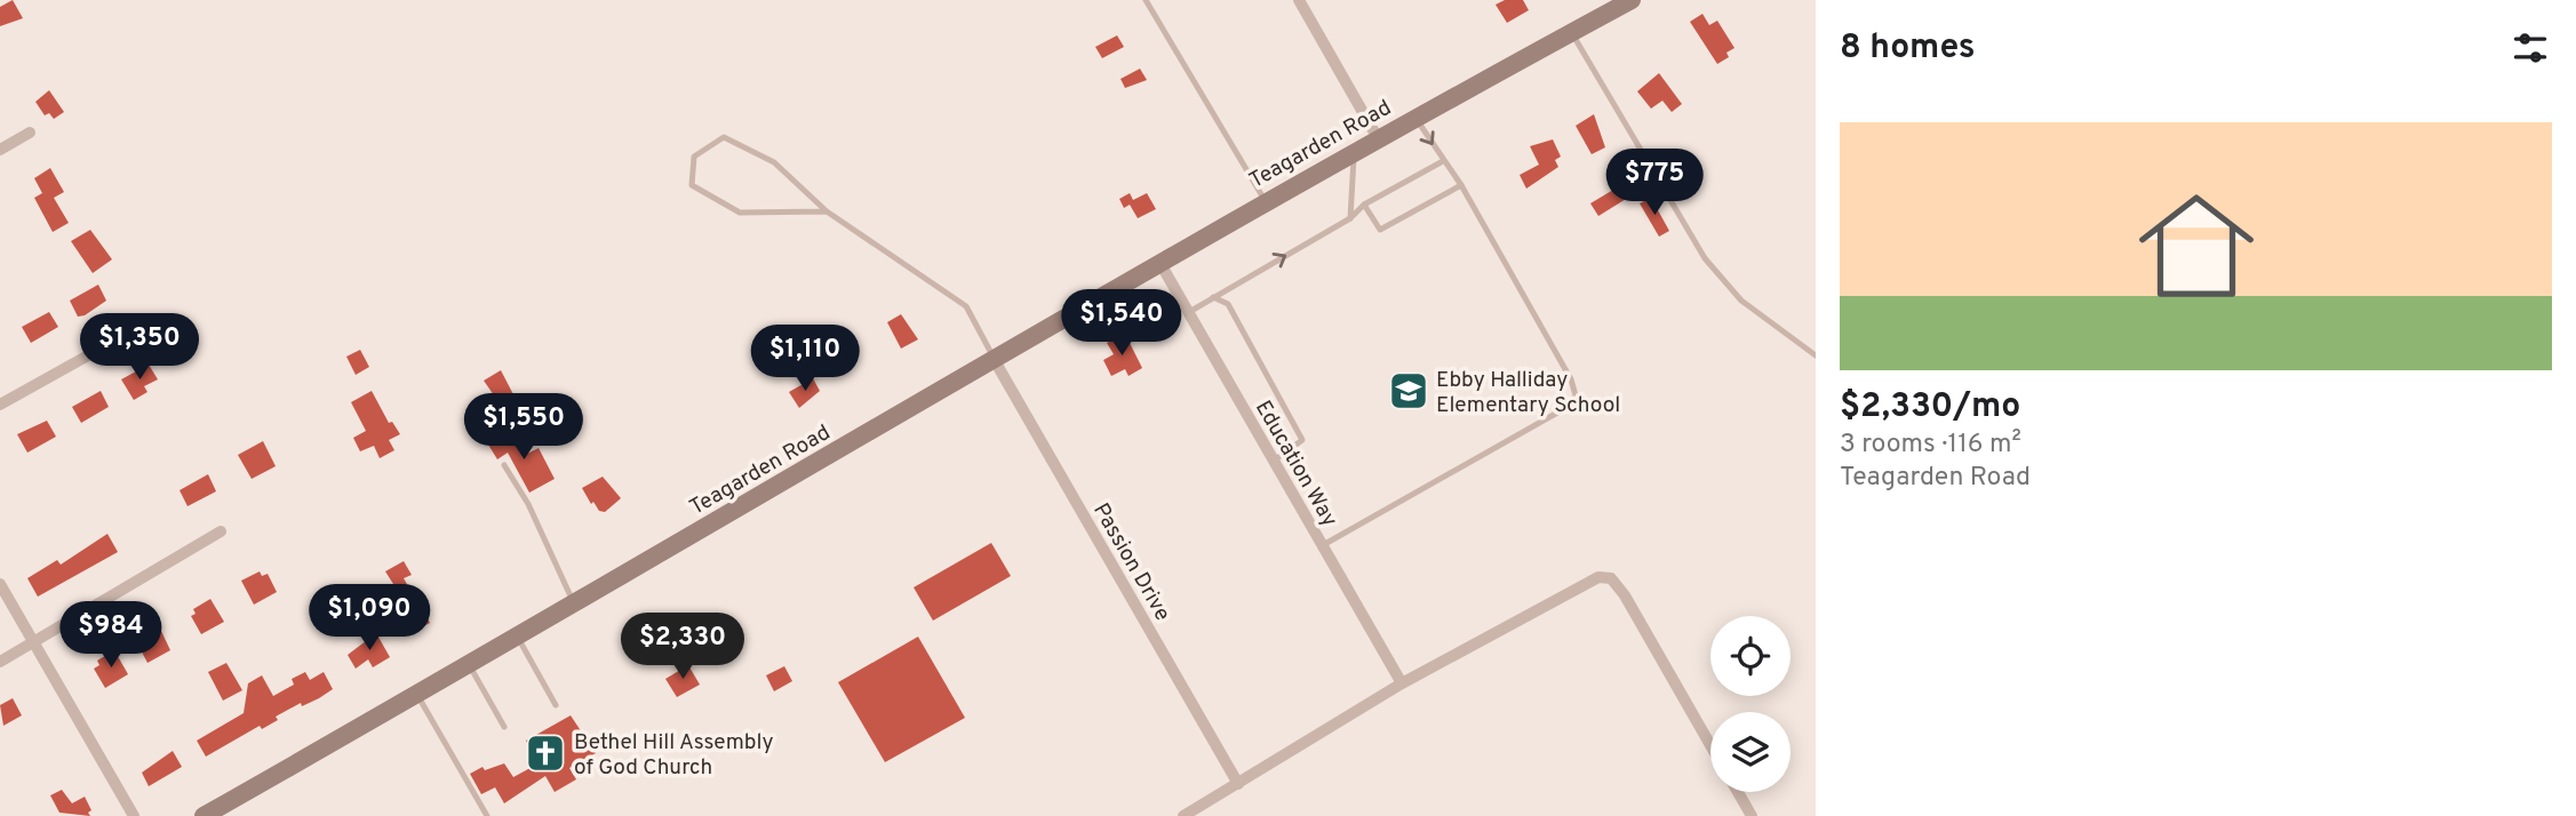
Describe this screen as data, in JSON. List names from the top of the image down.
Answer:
{
  "streets": {
    "street": ["Teagarden Road", "Education Way", "Passion Drive"]
  },
  "crossings": [
    ["Teagarden Road", "Education Way"],
    ["Teagarden Road", "Passion Drive"]
  ],
  "places": {
    "school or university": ["Ebby Halliday Elementary School"],
    "church": ["Bethel Hill Assembly of God Church"]
  },
  "page": {
    "heading": "8 homes",
    "list": [
      {
        "name": "$2,330/mo",
        "note": "3 rooms · 116 m² · Teagarden Road"
      }
    ],
    "price": [
      "$775",
      "$1,540",
      "$1,350",
      "$1,110",
      "$1,550",
      "$1,090",
      "$984",
      "$2,330"
    ]
  }
}
